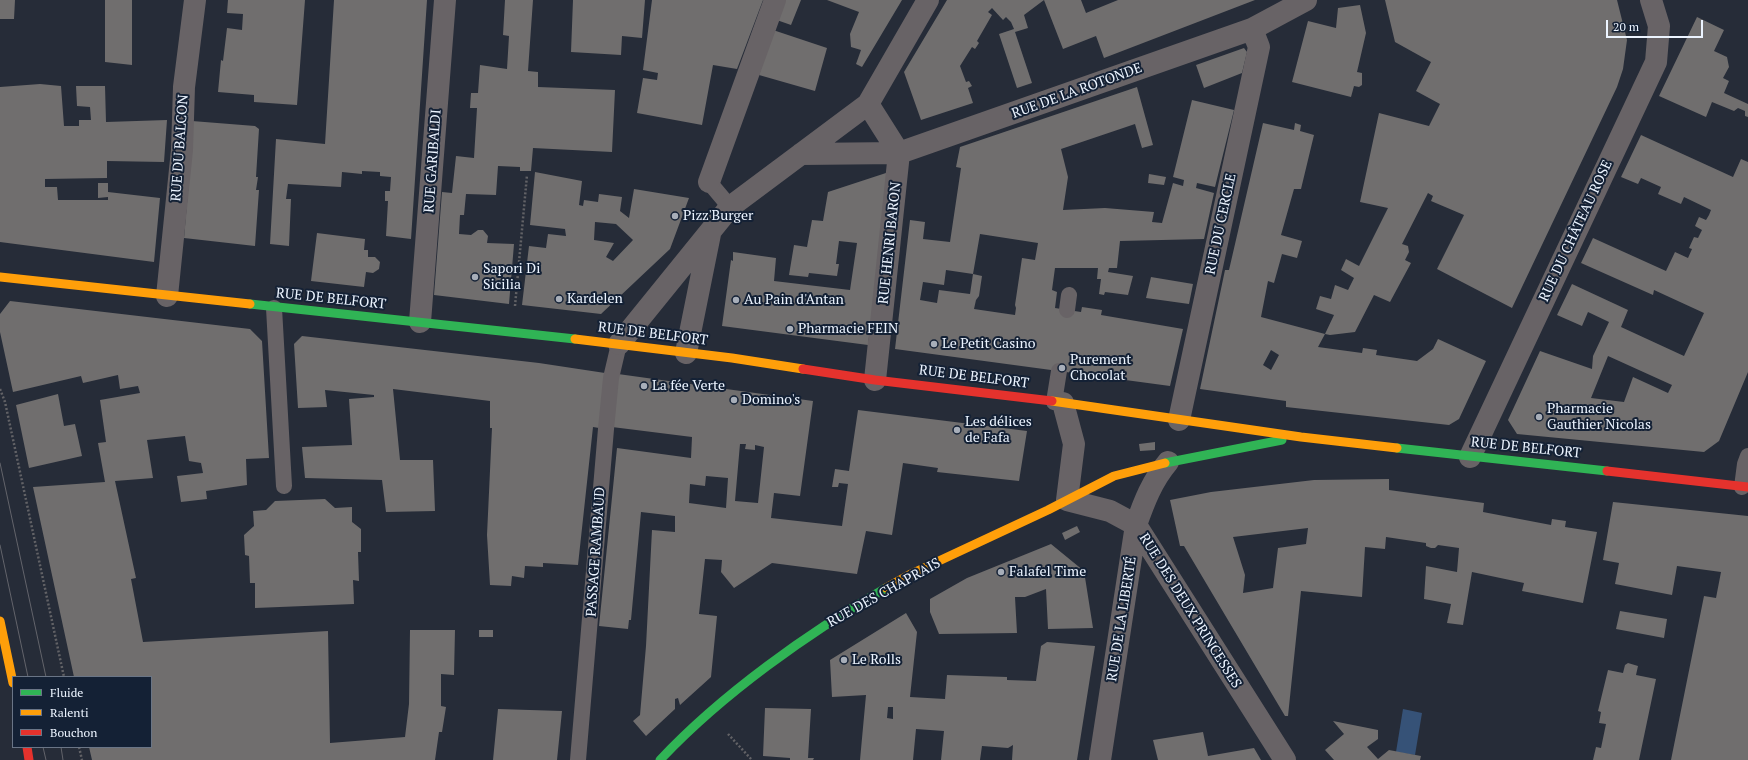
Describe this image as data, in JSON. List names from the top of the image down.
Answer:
{
  "streets": {
    "main road": ["RUE DE BELFORT", "RUE DES CHAPRAIS"],
    "street": [
      "RUE DE LA ROTONDE",
      "RUE DU BALCON",
      "RUE GARIBALDI",
      "RUE DU CERCLE",
      "RUE DU CHÂTEAU ROSE",
      "RUE HENRI BARON",
      "RUE DES DEUX PRINCESSES",
      "RUE DE LA LIBERTÉ"
    ],
    "lane": ["PASSAGE RAMBAUD"]
  },
  "crossings": [
    ["RUE DE LA ROTONDE", "RUE DU CERCLE"],
    ["RUE DE LA ROTONDE", "RUE HENRI BARON"],
    ["RUE DU BALCON", "RUE DE BELFORT"],
    ["RUE GARIBALDI", "RUE DE BELFORT"],
    ["RUE DU CERCLE", "RUE DE BELFORT"],
    ["RUE DU CHÂTEAU ROSE", "RUE DE BELFORT"],
    ["RUE HENRI BARON", "RUE DE BELFORT"],
    ["RUE DE BELFORT", "PASSAGE RAMBAUD"],
    ["RUE DE BELFORT", "RUE DES CHAPRAIS"],
    ["RUE DE BELFORT", "RUE DES DEUX PRINCESSES"],
    ["RUE DE BELFORT", "RUE DE LA LIBERTÉ"],
    ["RUE DES CHAPRAIS", "RUE DES DEUX PRINCESSES"],
    ["RUE DES DEUX PRINCESSES", "RUE DE LA LIBERTÉ"]
  ],
  "places": [
    "Pizz'Burger",
    "Sapori Di Sicilia",
    "Kardelen",
    "Au Pain d'Antan",
    "Pharmacie FEIN",
    "Le Petit Casino",
    "Purement Chocolat",
    "La fée Verte",
    "Domino's",
    "Pharmacie Gauthier Nicolas",
    "Les délices de Fafa",
    "Falafel Time",
    "Le Rolls"
  ],
  "legend": ["Fluide", "Ralenti", "Bouchon"],
  "scale_bar": "20 m"
}
